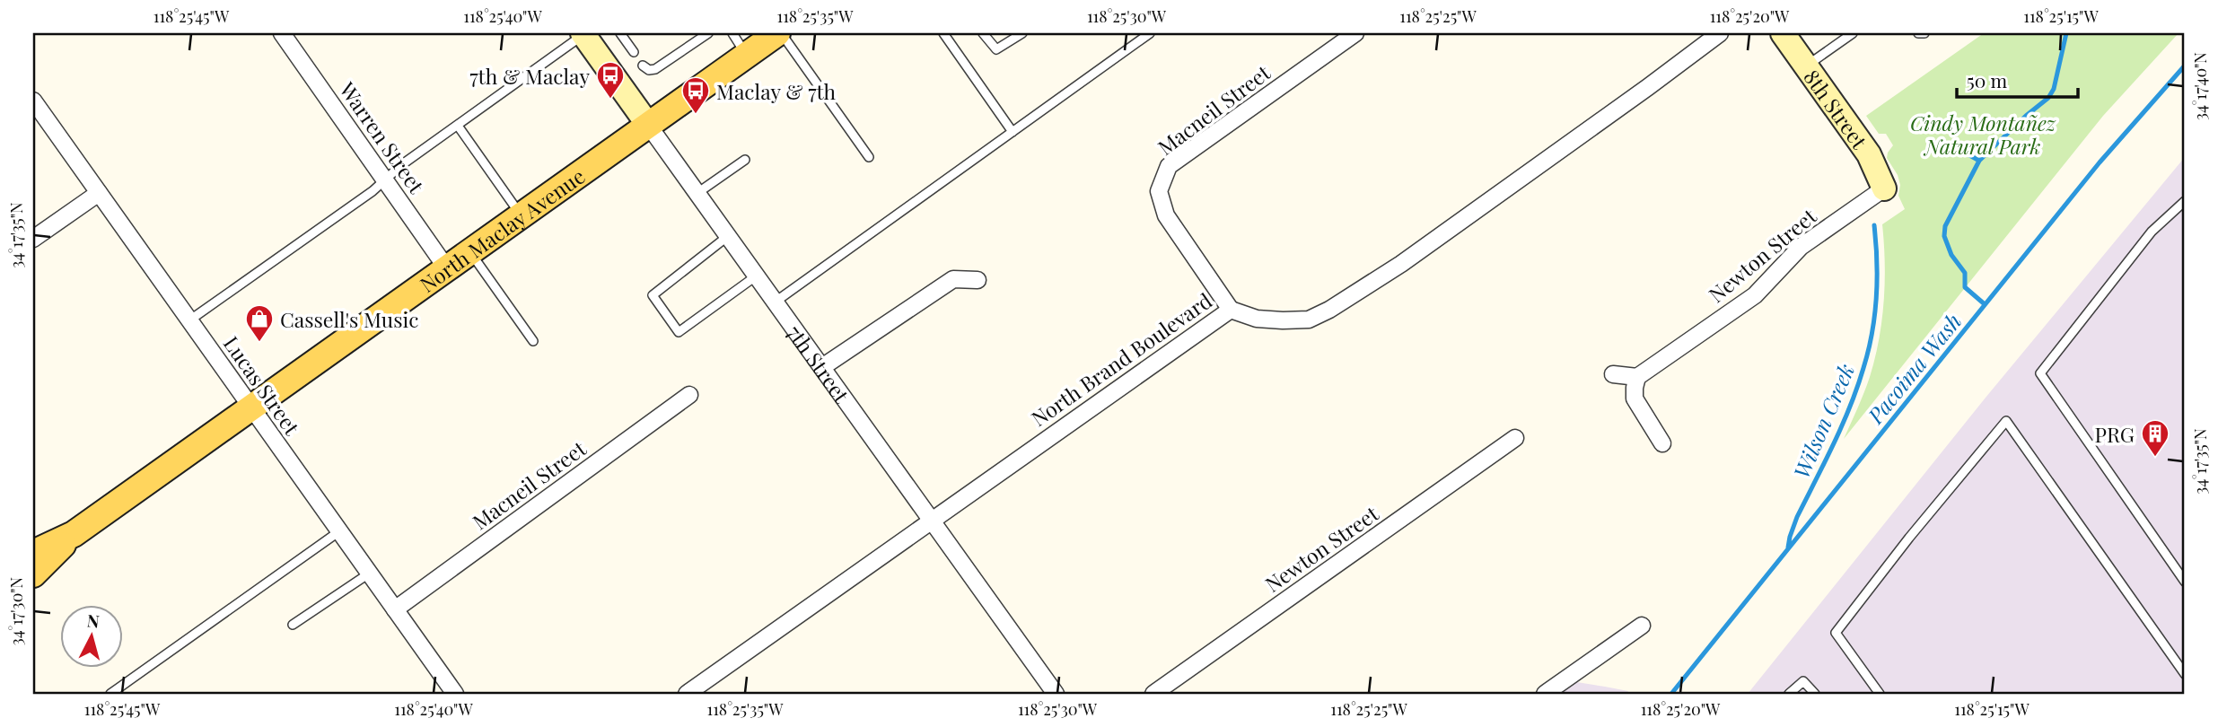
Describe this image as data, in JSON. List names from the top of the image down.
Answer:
{
  "streets": {
    "main road": ["North Maclay Avenue"],
    "street": [
      "Macneil Street",
      "8th Street",
      "Warren Street",
      "Newton Street",
      "North Brand Boulevard",
      "7th Street",
      "Lucas Street"
    ]
  },
  "crossings": [
    ["Macneil Street", "North Brand Boulevard"],
    ["Macneil Street", "Lucas Street"],
    ["8th Street", "Newton Street"],
    ["Warren Street", "North Maclay Avenue"],
    ["North Maclay Avenue", "7th Street"],
    ["North Maclay Avenue", "Lucas Street"],
    ["North Brand Boulevard", "7th Street"]
  ],
  "water": ["Pacoima Wash", "Wilson Creek"],
  "parks": ["Cindy Montañez Natural Park"],
  "places": {
    "bus stop": ["7th & Maclay", "Maclay & 7th"],
    "shop": ["Cassell's Music"],
    "building": ["PRG"]
  },
  "scale_bar": "50 m",
  "north": "top",
  "coordinates": [
    "118°25'45\"W",
    "118°25'40\"W",
    "118°25'35\"W",
    "118°25'30\"W",
    "118°25'25\"W",
    "118°25'20\"W",
    "118°25'15\"W",
    "34°17'40\"N",
    "34°17'35\"N",
    "34°17'30\"N"
  ]
}
